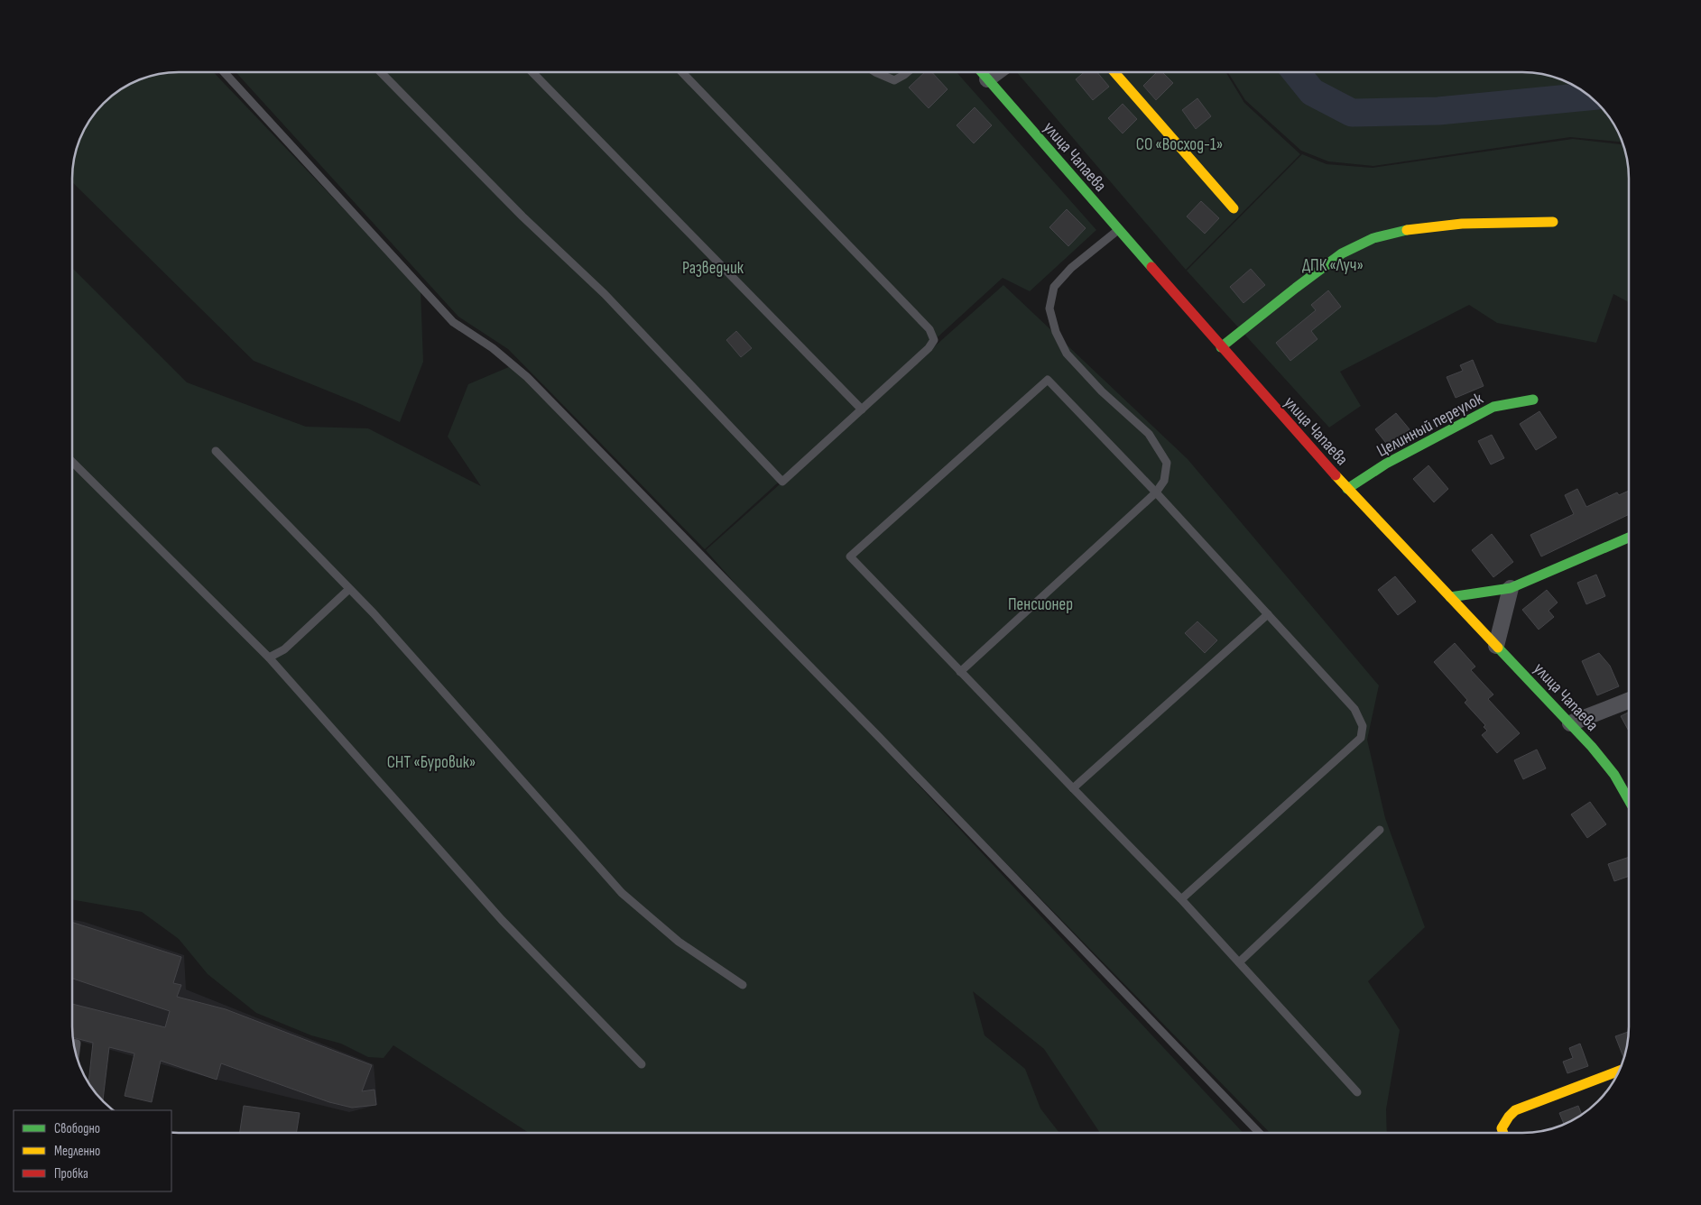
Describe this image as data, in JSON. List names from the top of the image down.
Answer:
{
  "streets": {
    "street": ["улица Чапаева", "Целинный переулок"]
  },
  "crossings": [
    ["улица Чапаева", "Целинный переулок"]
  ],
  "parks": [
    "СО «Восход-1»",
    "ДПК «Луч»",
    "Разведчик",
    "Пенсионер",
    "СНТ «Буровик»"
  ],
  "legend": ["Свободно", "Медленно", "Пробка"]
}
